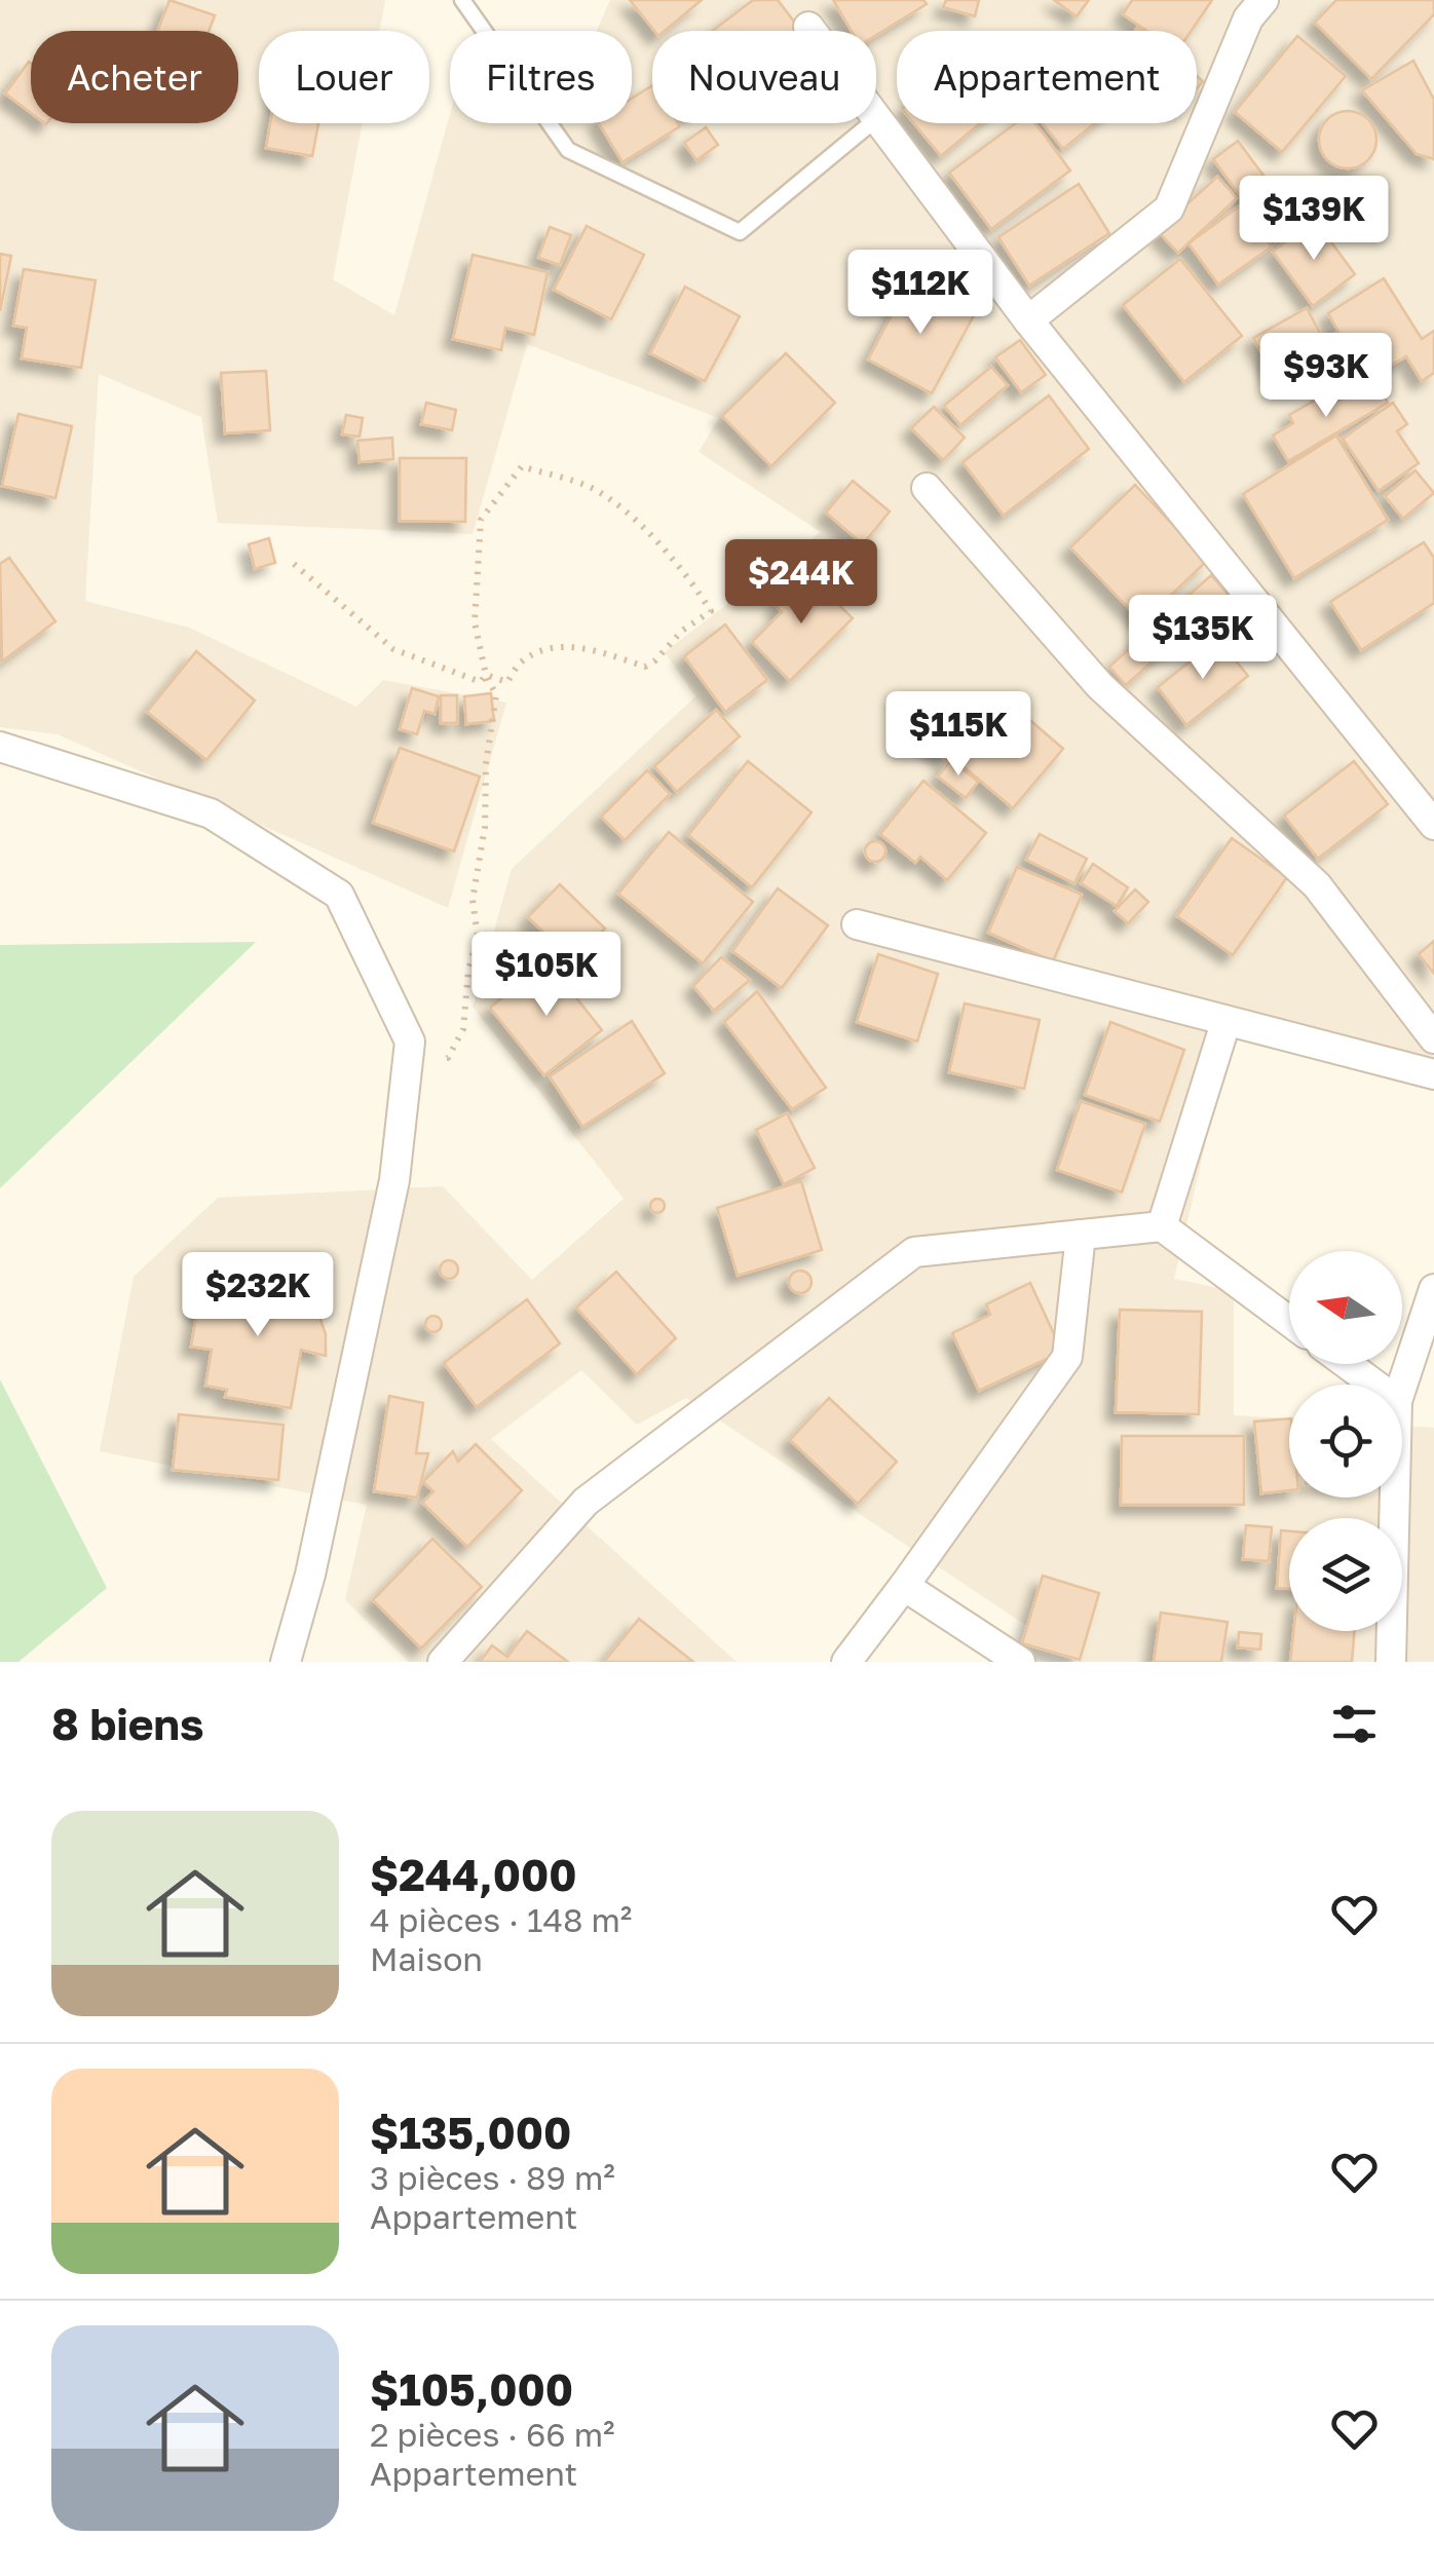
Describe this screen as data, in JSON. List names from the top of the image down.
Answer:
{
  "north": "left",
  "page": {
    "chip": [
      "Acheter",
      "Louer",
      "Filtres",
      "Nouveau",
      "Appartement"
    ],
    "price": [
      "$139K",
      "$112K",
      "$93K",
      "$244K",
      "$135K",
      "$115K",
      "$105K",
      "$232K"
    ],
    "heading": "8 biens",
    "list": [
      {
        "name": "$244,000",
        "note": "4 pièces · 148 m² · Maison"
      },
      {
        "name": "$135,000",
        "note": "3 pièces · 89 m² · Appartement"
      },
      {
        "name": "$105,000",
        "note": "2 pièces · 66 m² · Appartement"
      }
    ]
  }
}
